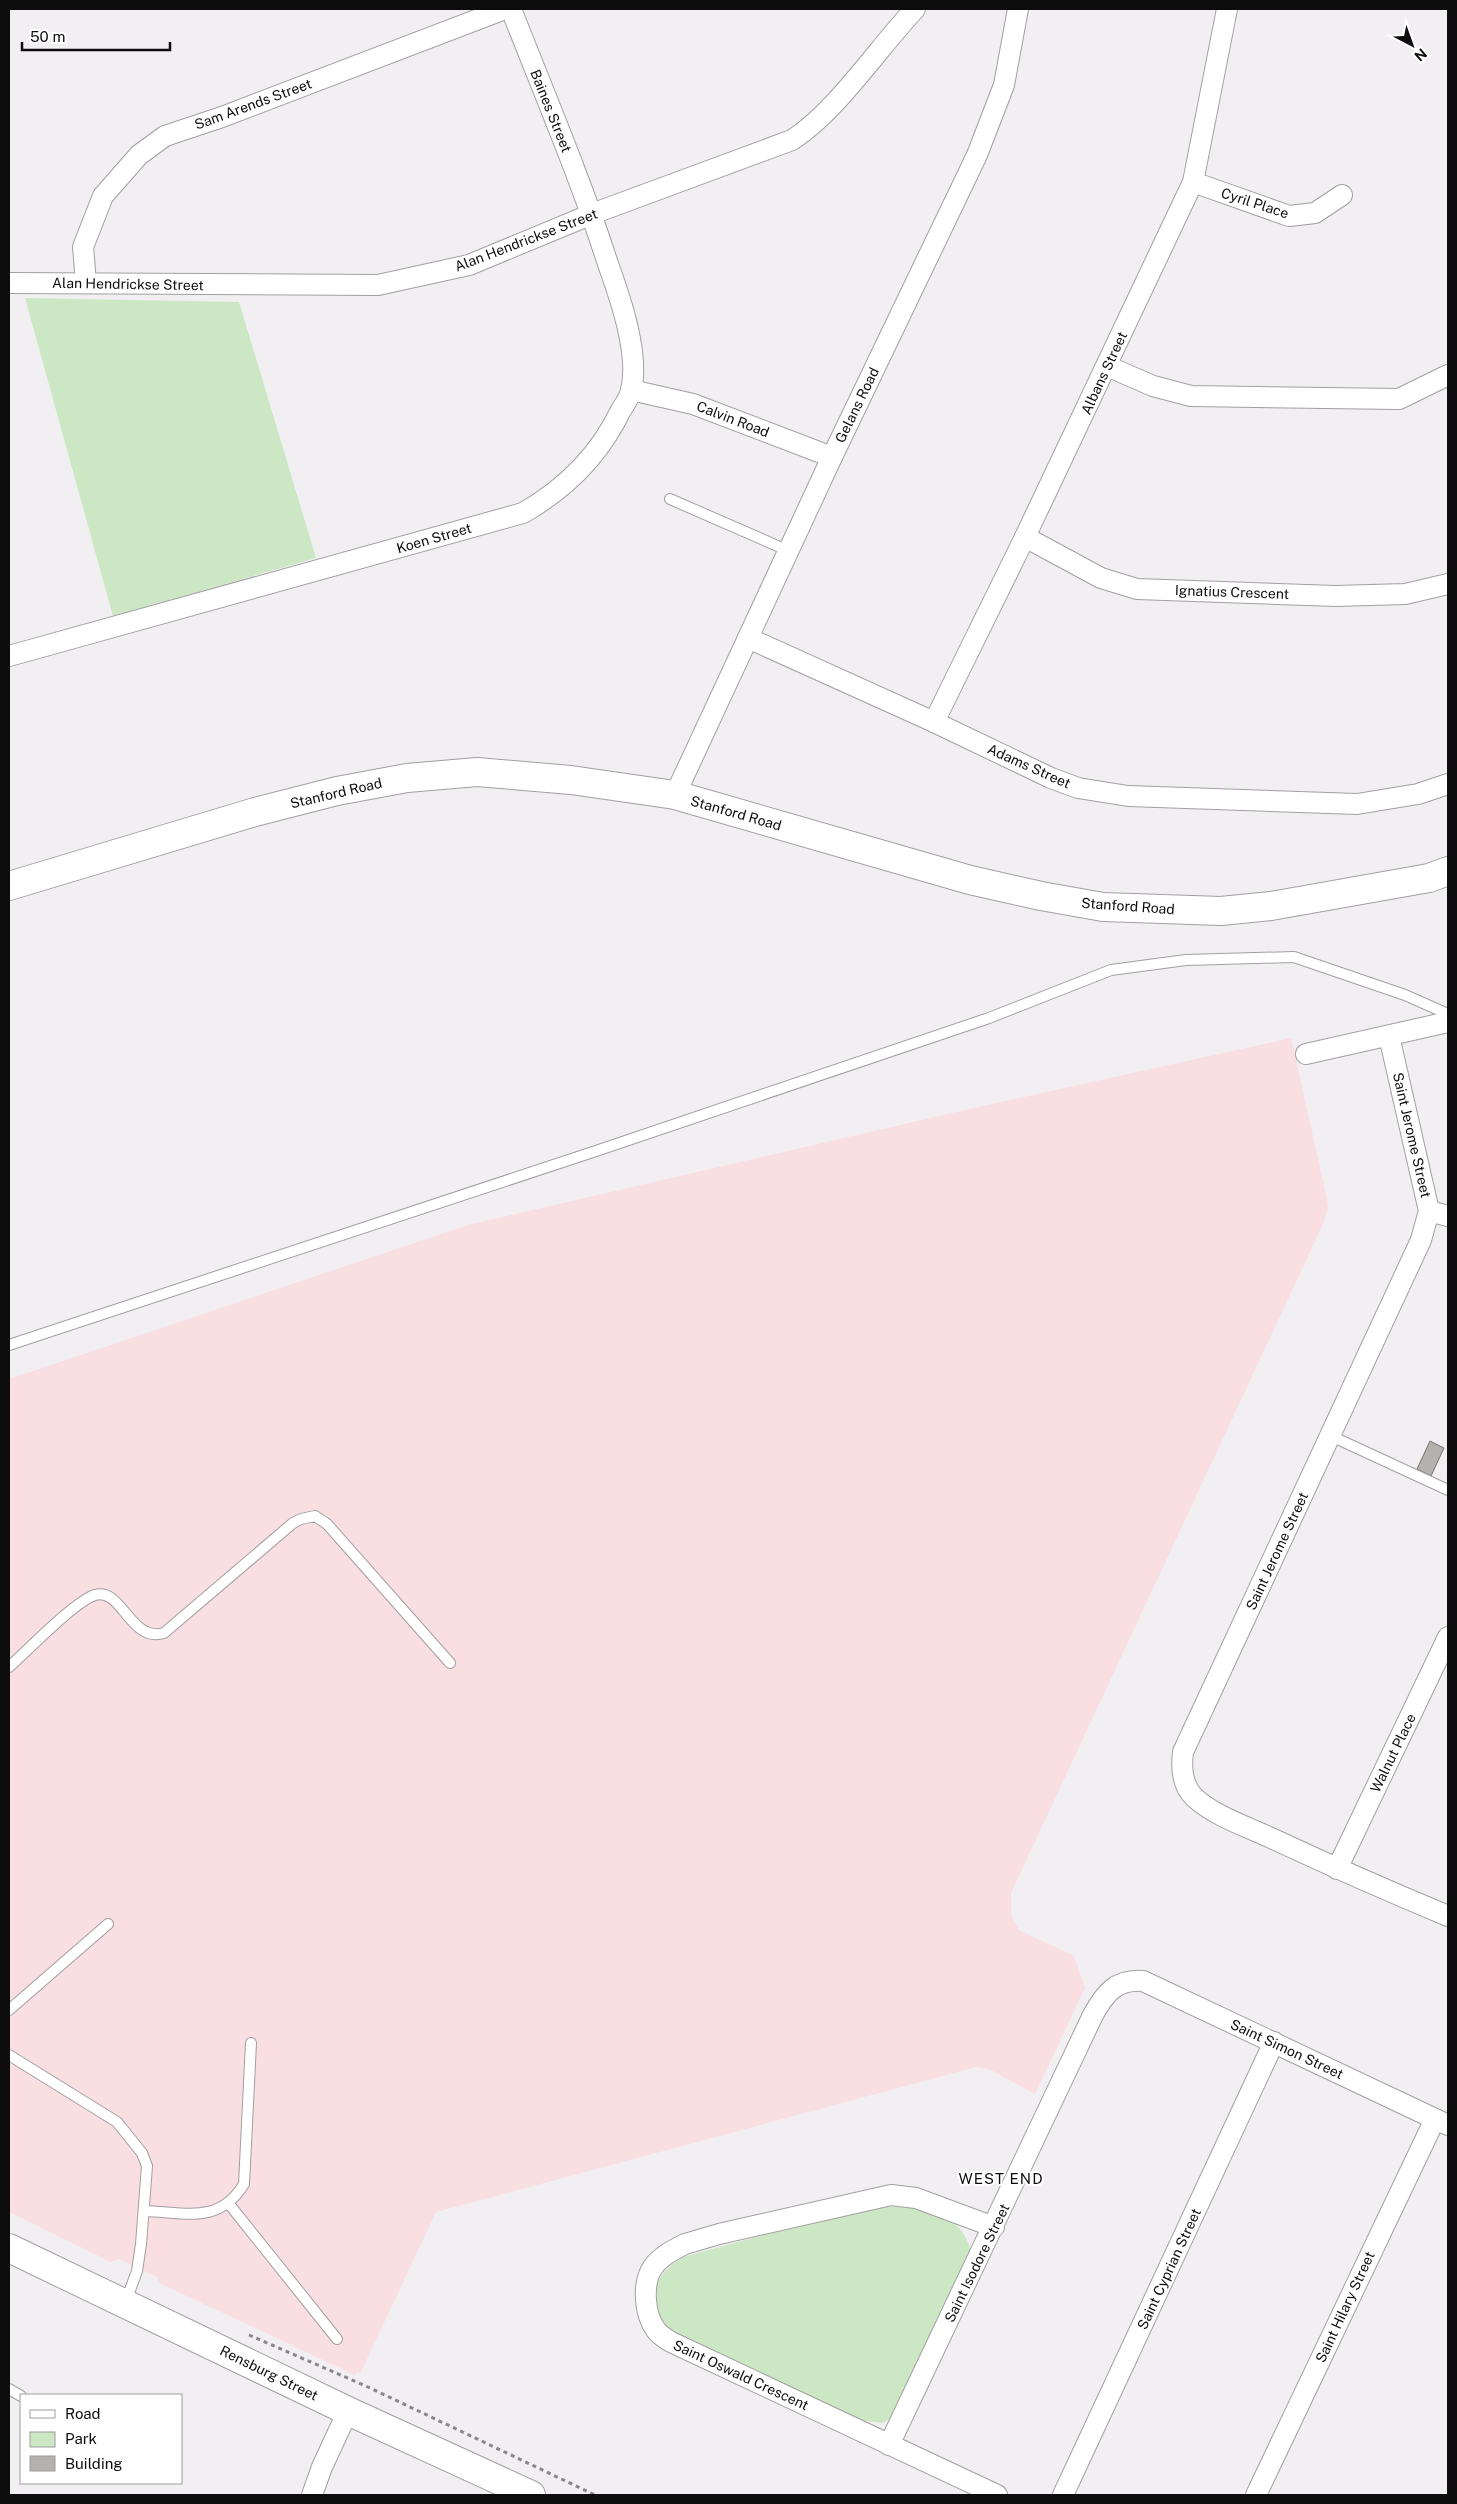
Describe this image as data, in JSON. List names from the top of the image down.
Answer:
{
  "streets": {
    "main road": ["Stanford Road", "Rensburg Street"],
    "street": [
      "Sam Arends Street",
      "Baines Street",
      "Cyril Place",
      "Alan Hendrickse Street",
      "Albans Street",
      "Gelans Road",
      "Calvin Road",
      "Koen Street",
      "Ignatius Crescent",
      "Adams Street",
      "Saint Jerome Street",
      "Walnut Place",
      "Saint Simon Street",
      "Saint Isodore Street",
      "Saint Cyprian Street",
      "Saint Hilary Street",
      "Saint Oswald Crescent"
    ]
  },
  "crossings": [
    ["Sam Arends Street", "Alan Hendrickse Street"],
    ["Baines Street", "Alan Hendrickse Street"],
    ["Baines Street", "Koen Street"],
    ["Cyril Place", "Albans Street"],
    ["Alan Hendrickse Street", "Koen Street"],
    ["Albans Street", "Ignatius Crescent"],
    ["Albans Street", "Adams Street"],
    ["Gelans Road", "Calvin Road"],
    ["Gelans Road", "Adams Street"],
    ["Gelans Road", "Stanford Road"],
    ["Calvin Road", "Koen Street"],
    ["Saint Jerome Street", "Walnut Place"],
    ["Saint Simon Street", "Saint Isodore Street"],
    ["Saint Simon Street", "Saint Cyprian Street"],
    ["Saint Simon Street", "Saint Hilary Street"],
    ["Saint Isodore Street", "Saint Oswald Crescent"]
  ],
  "districts": ["WEST END"],
  "legend": ["Road", "Park", "Building"],
  "scale_bar": "50 m",
  "north": "bottom right"
}
